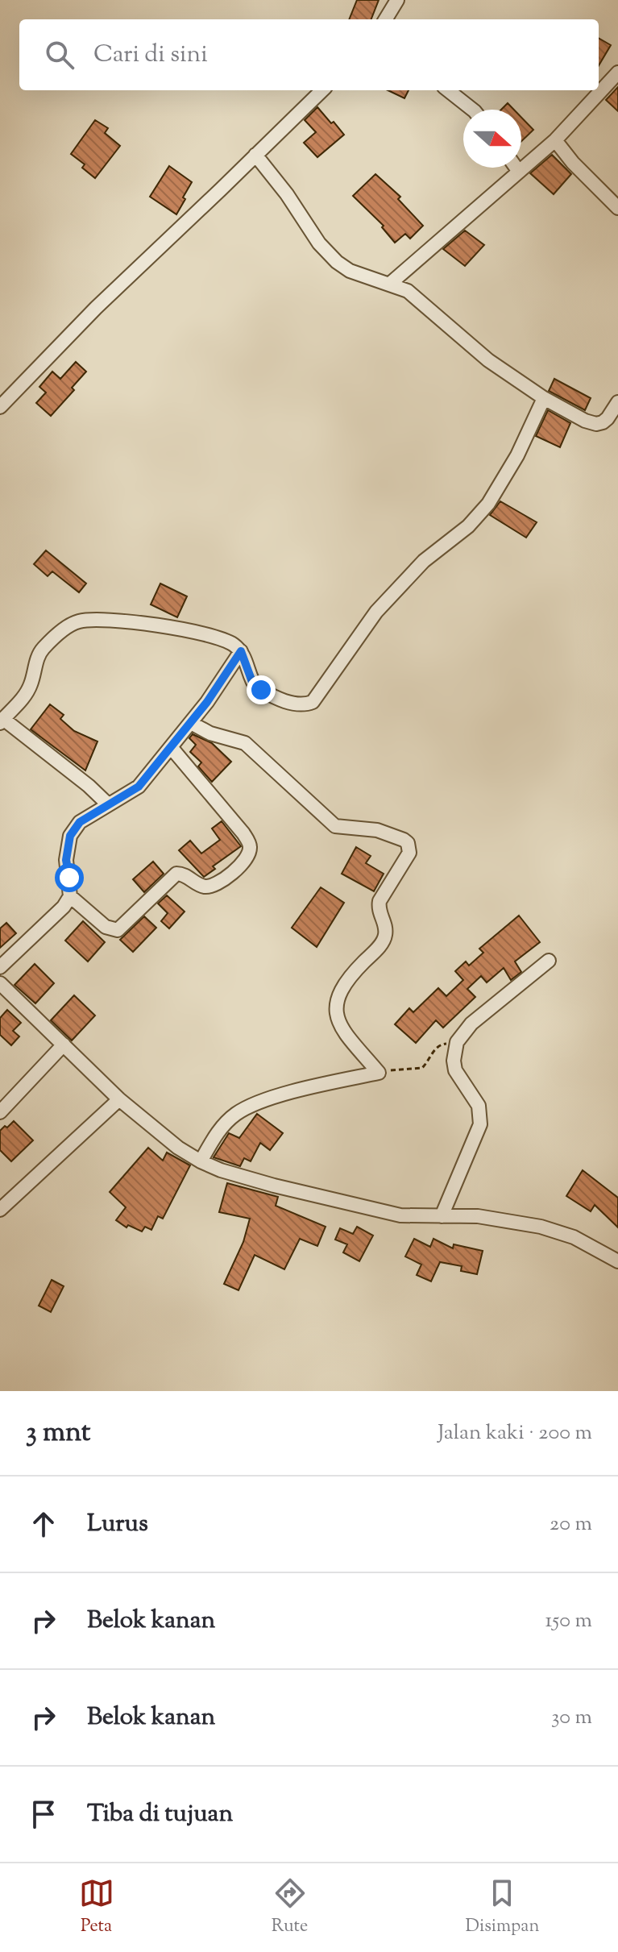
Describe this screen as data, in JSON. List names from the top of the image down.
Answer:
{
  "north": "right",
  "page": {
    "search": "Cari di sini",
    "heading": ["3 mnt", "Jalan kaki · 200 m"],
    "list": [
      ["Lurus", "20 m"],
      ["Belok kanan", "150 m"],
      ["Belok kanan", "30 m"],
      "Tiba di tujuan"
    ],
    "nav": ["Peta", "Rute", "Disimpan"]
  }
}
